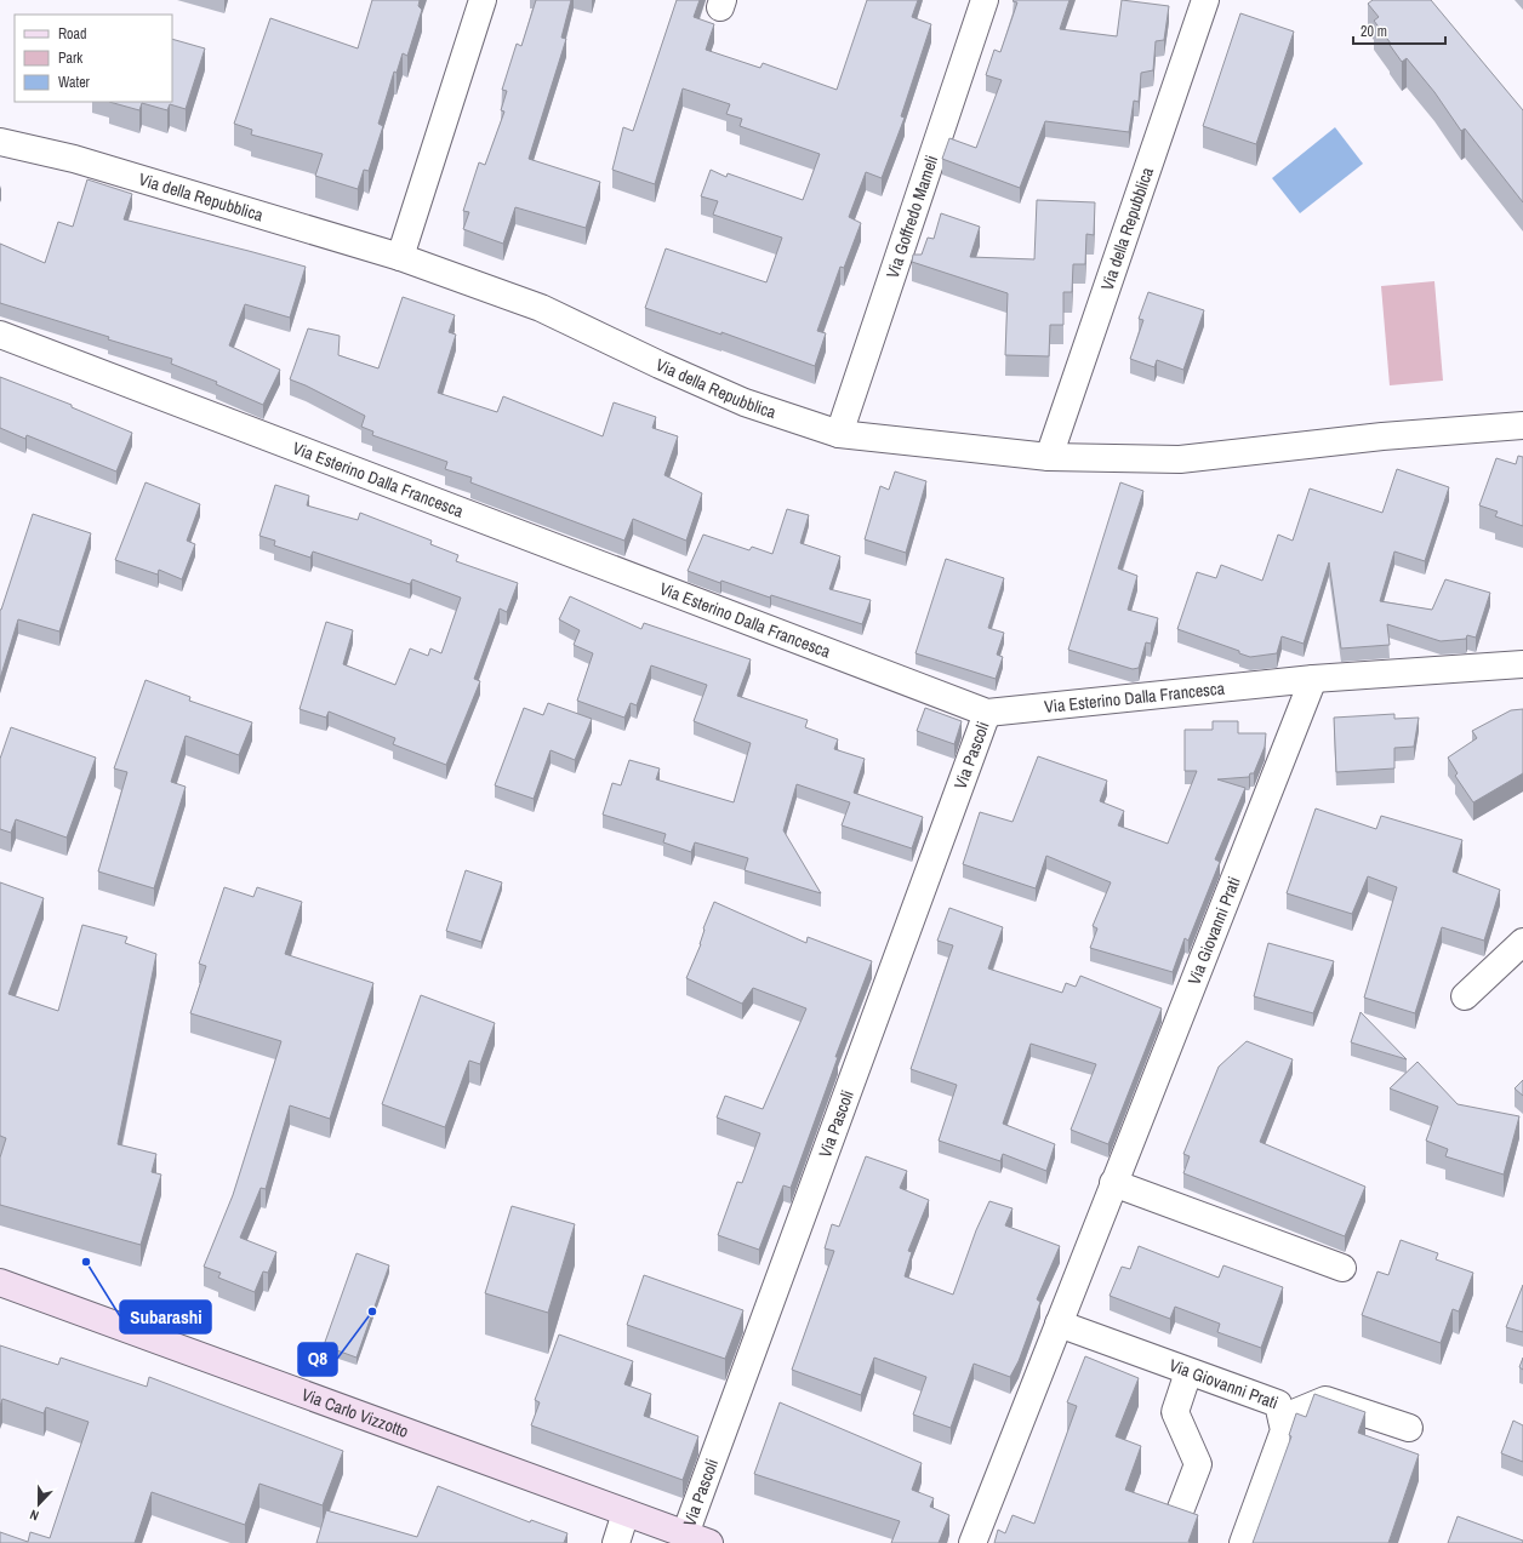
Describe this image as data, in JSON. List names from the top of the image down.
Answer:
{
  "streets": {
    "street": [
      "Via della Repubblica",
      "Via Goffredo Mameli",
      "Via Esterino Dalla Francesca",
      "Via Pascoli",
      "Via Giovanni Prati",
      "Via Carlo Vizzotto"
    ]
  },
  "crossings": [
    ["Via della Repubblica", "Via Goffredo Mameli"],
    ["Via Esterino Dalla Francesca", "Via Pascoli"],
    ["Via Esterino Dalla Francesca", "Via Giovanni Prati"],
    ["Via Pascoli", "Via Carlo Vizzotto"]
  ],
  "places": ["Subarashi", "Q8"],
  "legend": ["Road", "Park", "Water"],
  "scale_bar": "20 m",
  "north": "bottom"
}
